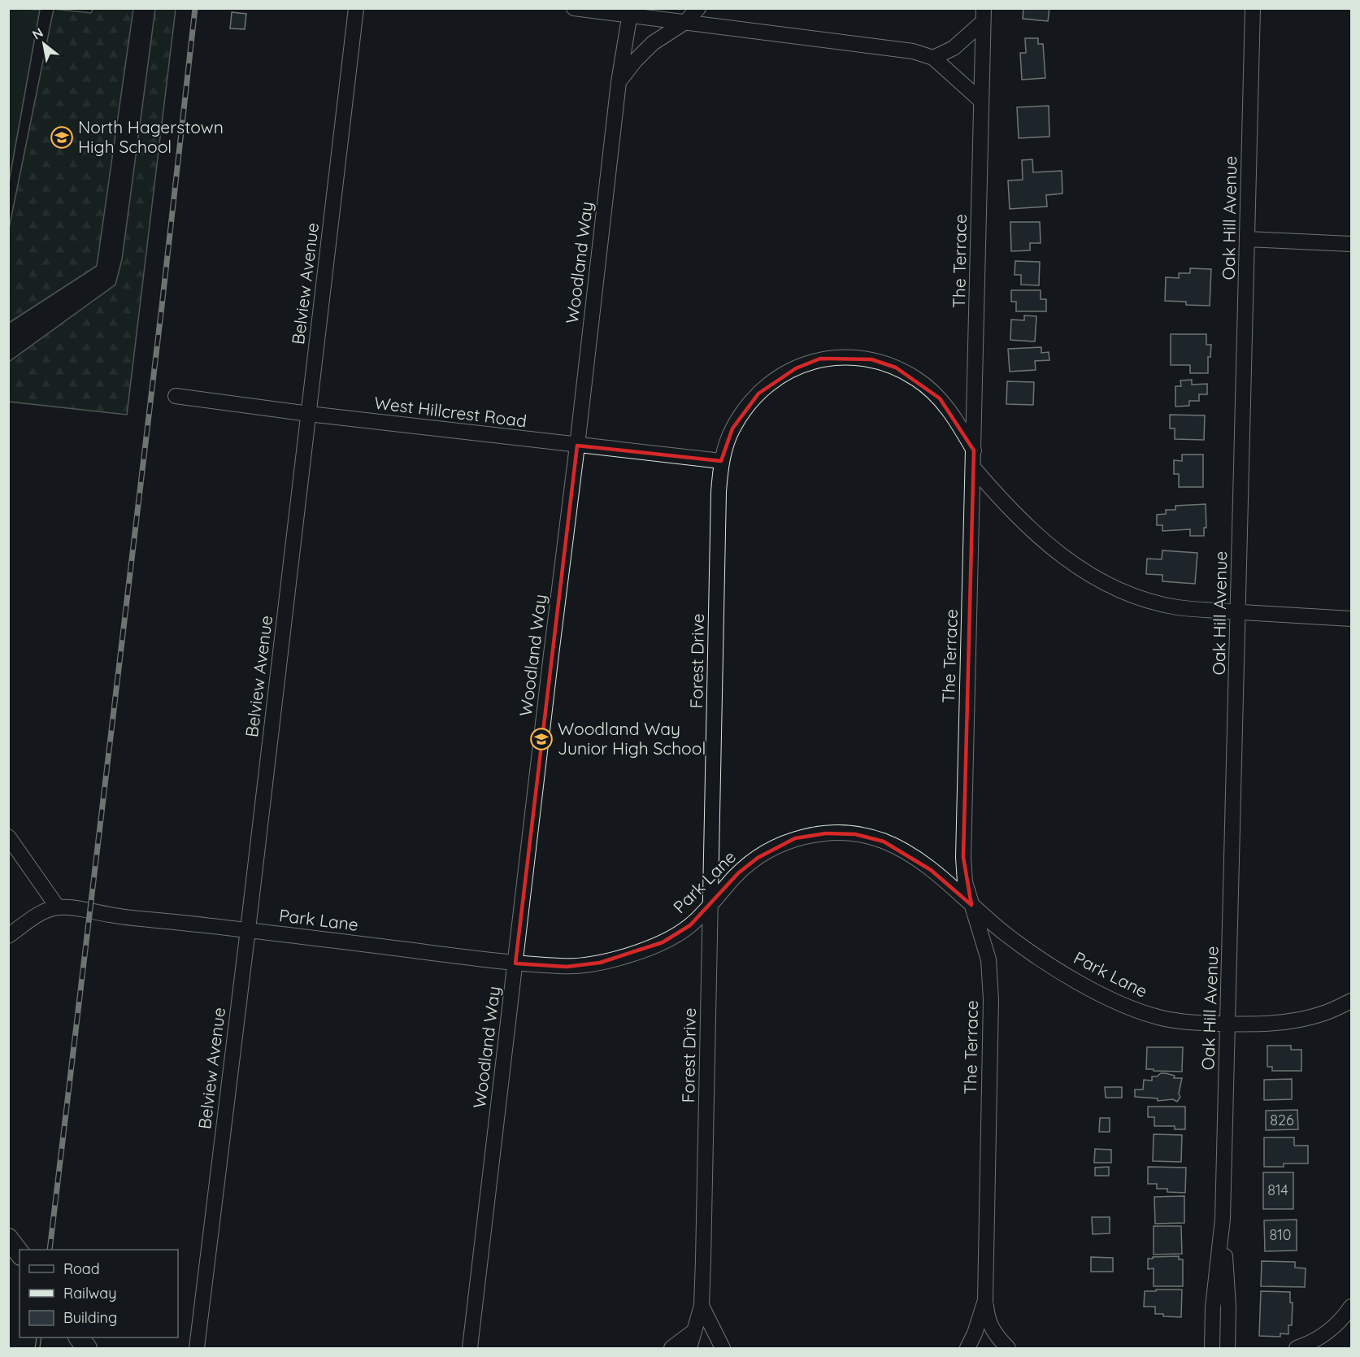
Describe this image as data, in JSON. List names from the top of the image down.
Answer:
{
  "streets": {
    "street": [
      "Oak Hill Avenue",
      "The Terrace",
      "Woodland Way",
      "Belview Avenue",
      "West Hillcrest Road",
      "Forest Drive",
      "Park Lane"
    ]
  },
  "crossings": [
    ["Oak Hill Avenue", "Park Lane"],
    ["The Terrace", "Forest Drive"],
    ["The Terrace", "Park Lane"],
    ["Woodland Way", "West Hillcrest Road"],
    ["Woodland Way", "Park Lane"],
    ["Belview Avenue", "West Hillcrest Road"],
    ["Belview Avenue", "Park Lane"],
    ["West Hillcrest Road", "Forest Drive"],
    ["Forest Drive", "Park Lane"]
  ],
  "places": {
    "school or university": ["North Hagerstown High School", "Woodland Way Junior High School"]
  },
  "house_numbers": ["826", "814", "810"],
  "legend": ["Road", "Railway", "Building"],
  "north": "top left"
}
